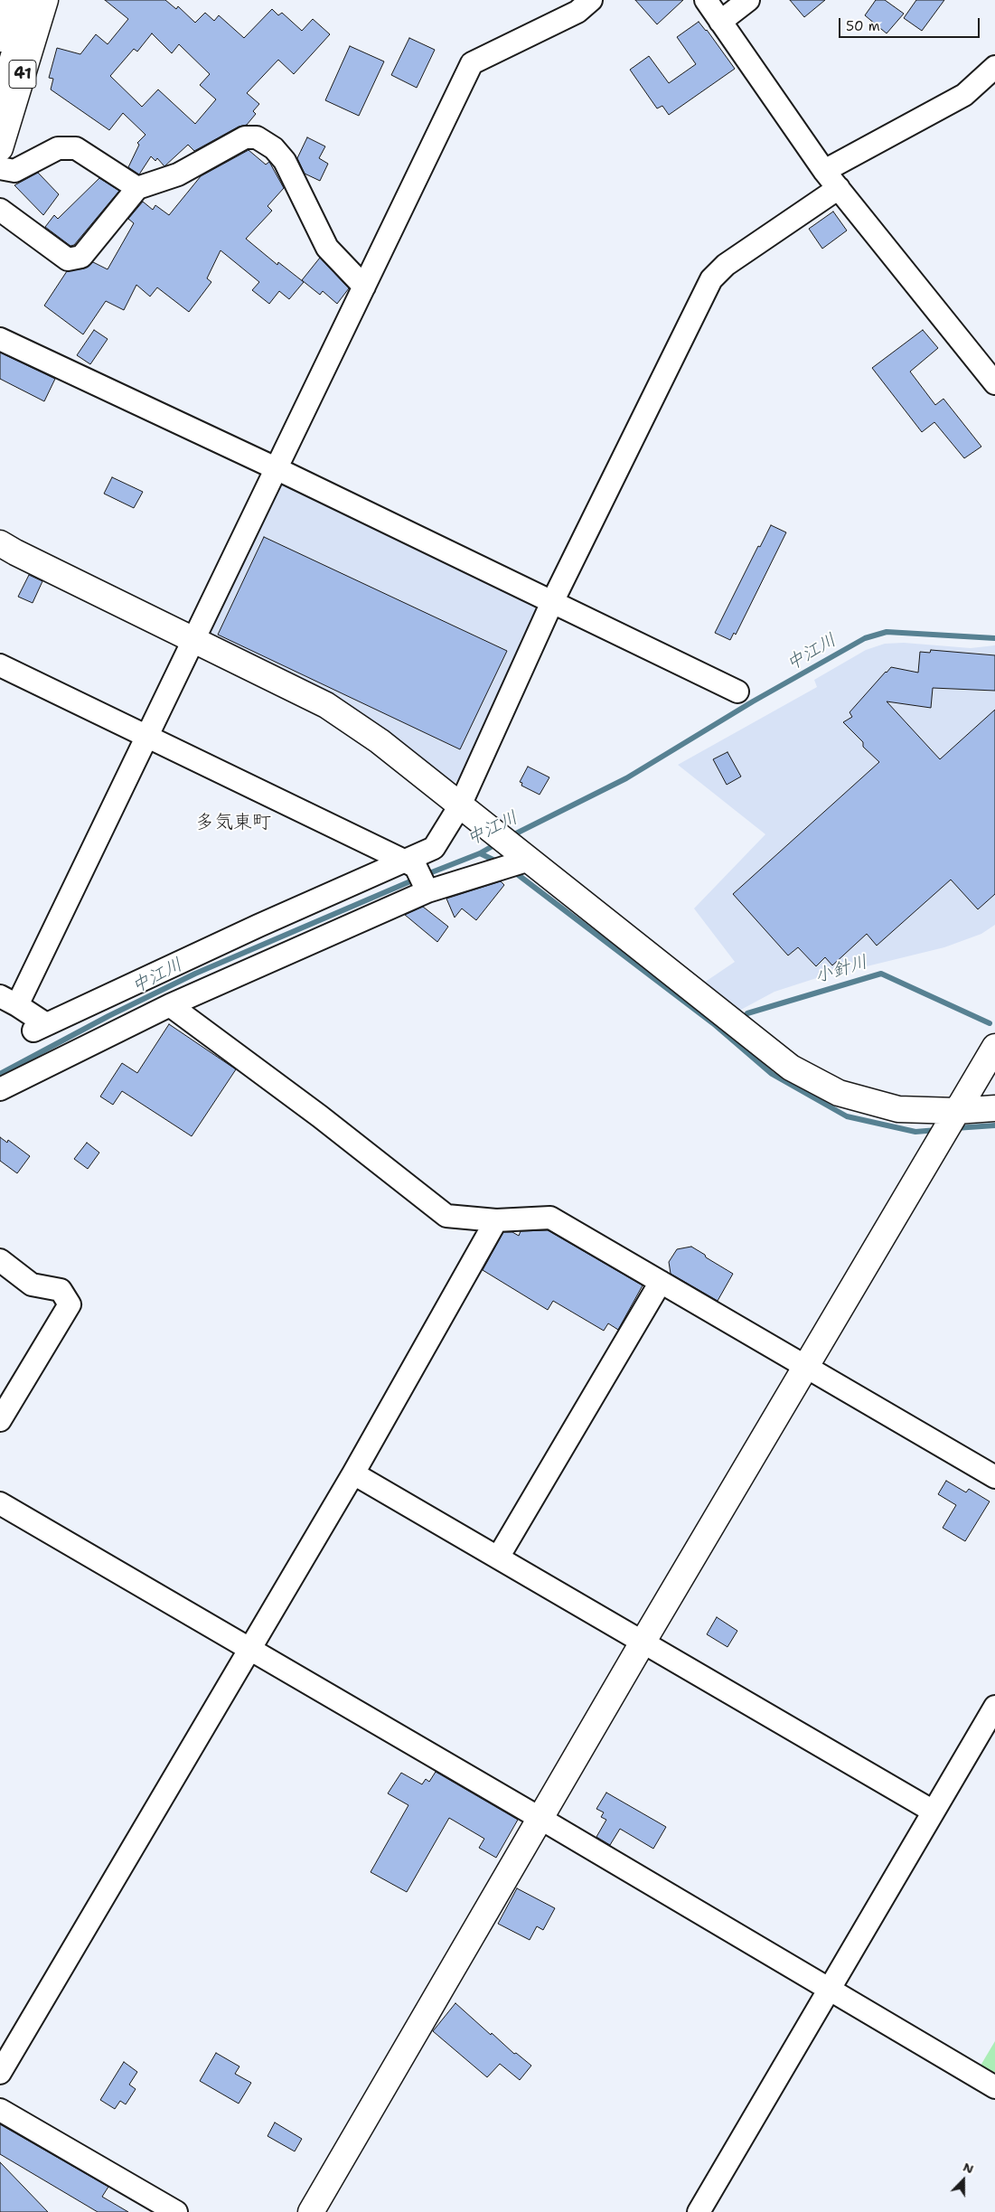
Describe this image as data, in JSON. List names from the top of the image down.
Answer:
{
  "streets": {
    "main road": ["41"]
  },
  "districts": ["多気東町"],
  "water": ["中江川", "小針川"],
  "scale_bar": "50 m",
  "north": "top"
}
